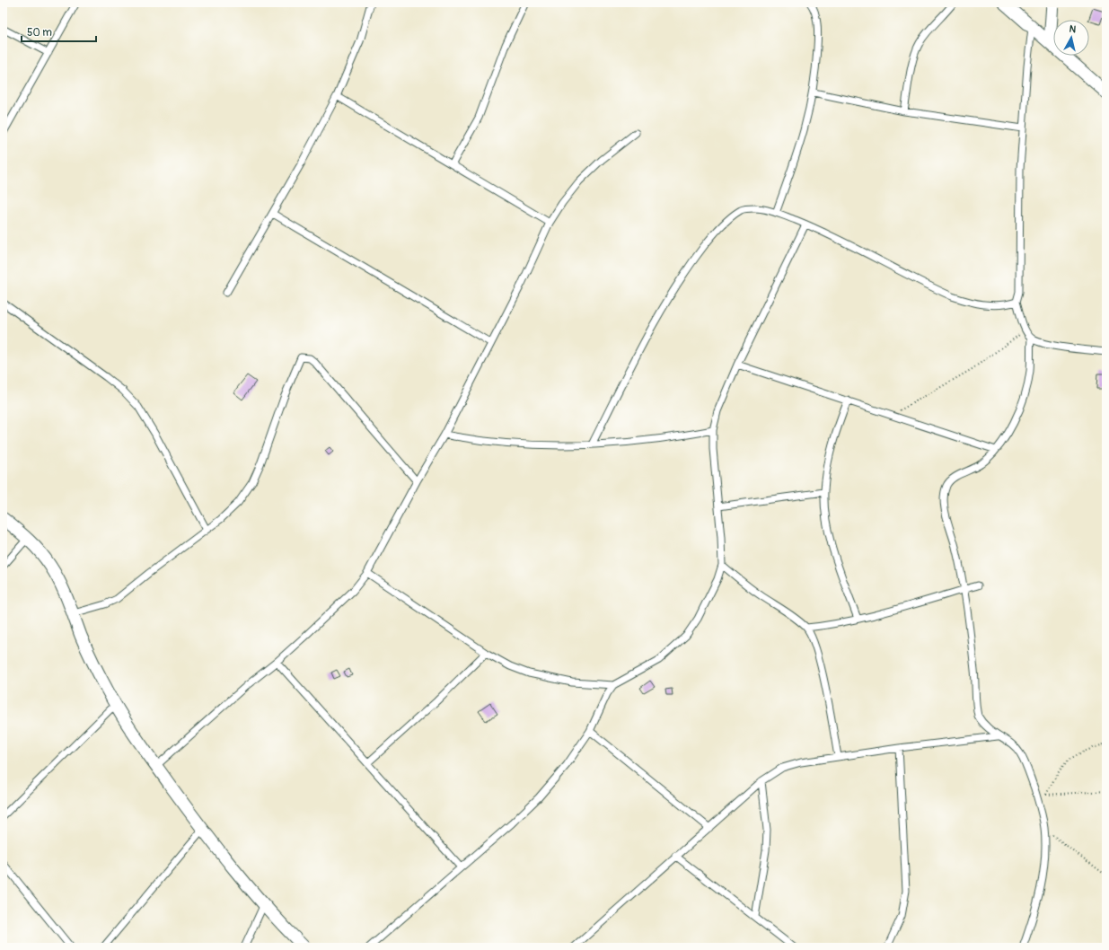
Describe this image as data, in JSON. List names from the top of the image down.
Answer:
{
  "scale_bar": "50 m",
  "north": "top"
}
